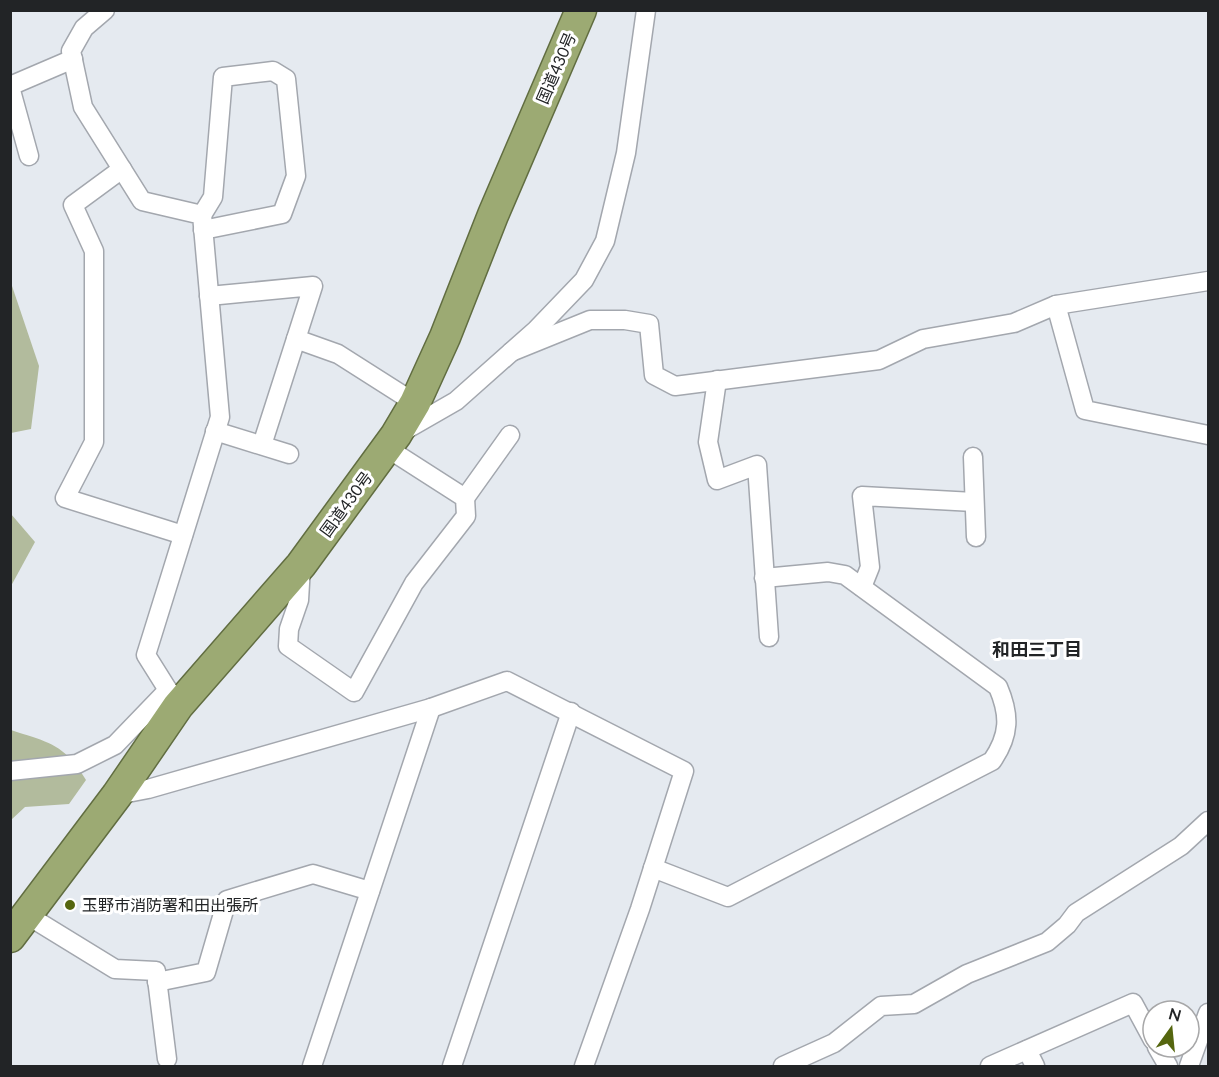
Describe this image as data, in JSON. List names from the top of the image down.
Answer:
{
  "streets": {
    "highway": ["国道430号"]
  },
  "districts": ["和田三丁目"],
  "places": ["玉野市消防署和田出張所"],
  "north": "top"
}
